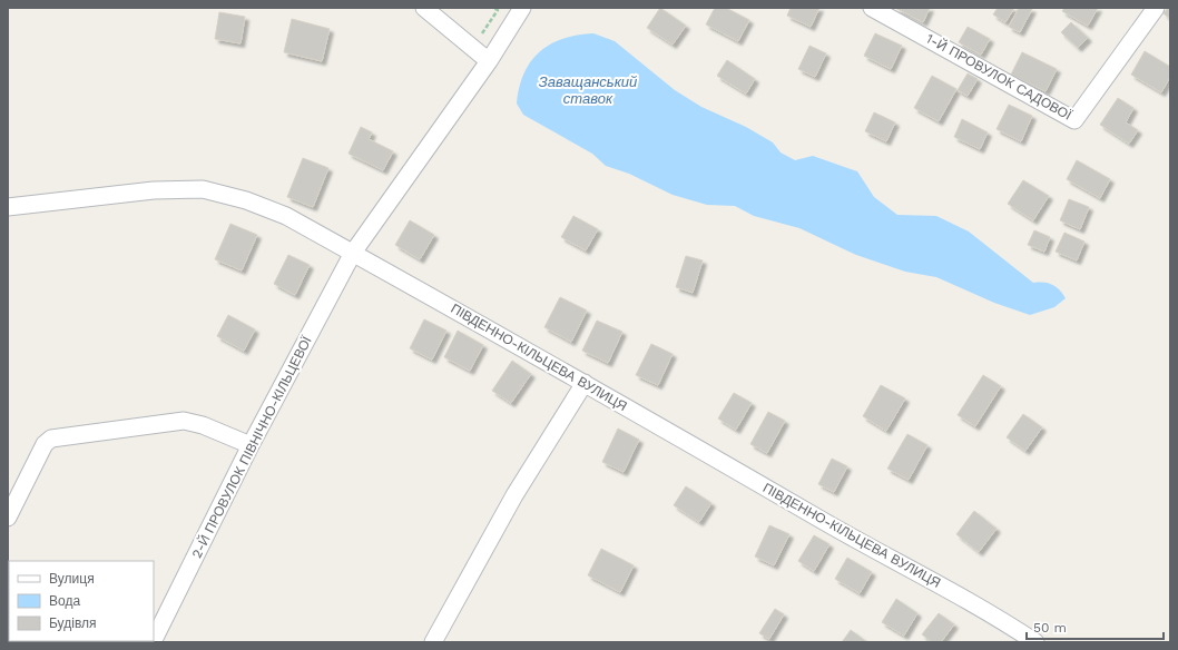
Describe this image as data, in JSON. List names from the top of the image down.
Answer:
{
  "streets": {
    "street": ["1-Й ПРОВУЛОК САДОВОЇ", "ПІВДЕННО-КІЛЬЦЕВА ВУЛИЦЯ", "2-Й ПРОВУЛОК ПІВНІЧНО-КІЛЬЦЕВОЇ"]
  },
  "crossings": [
    ["ПІВДЕННО-КІЛЬЦЕВА ВУЛИЦЯ", "2-Й ПРОВУЛОК ПІВНІЧНО-КІЛЬЦЕВОЇ"]
  ],
  "water": ["Заващанський ставок"],
  "legend": ["Вулиця", "Вода", "Будівля"],
  "scale_bar": "50 m"
}
